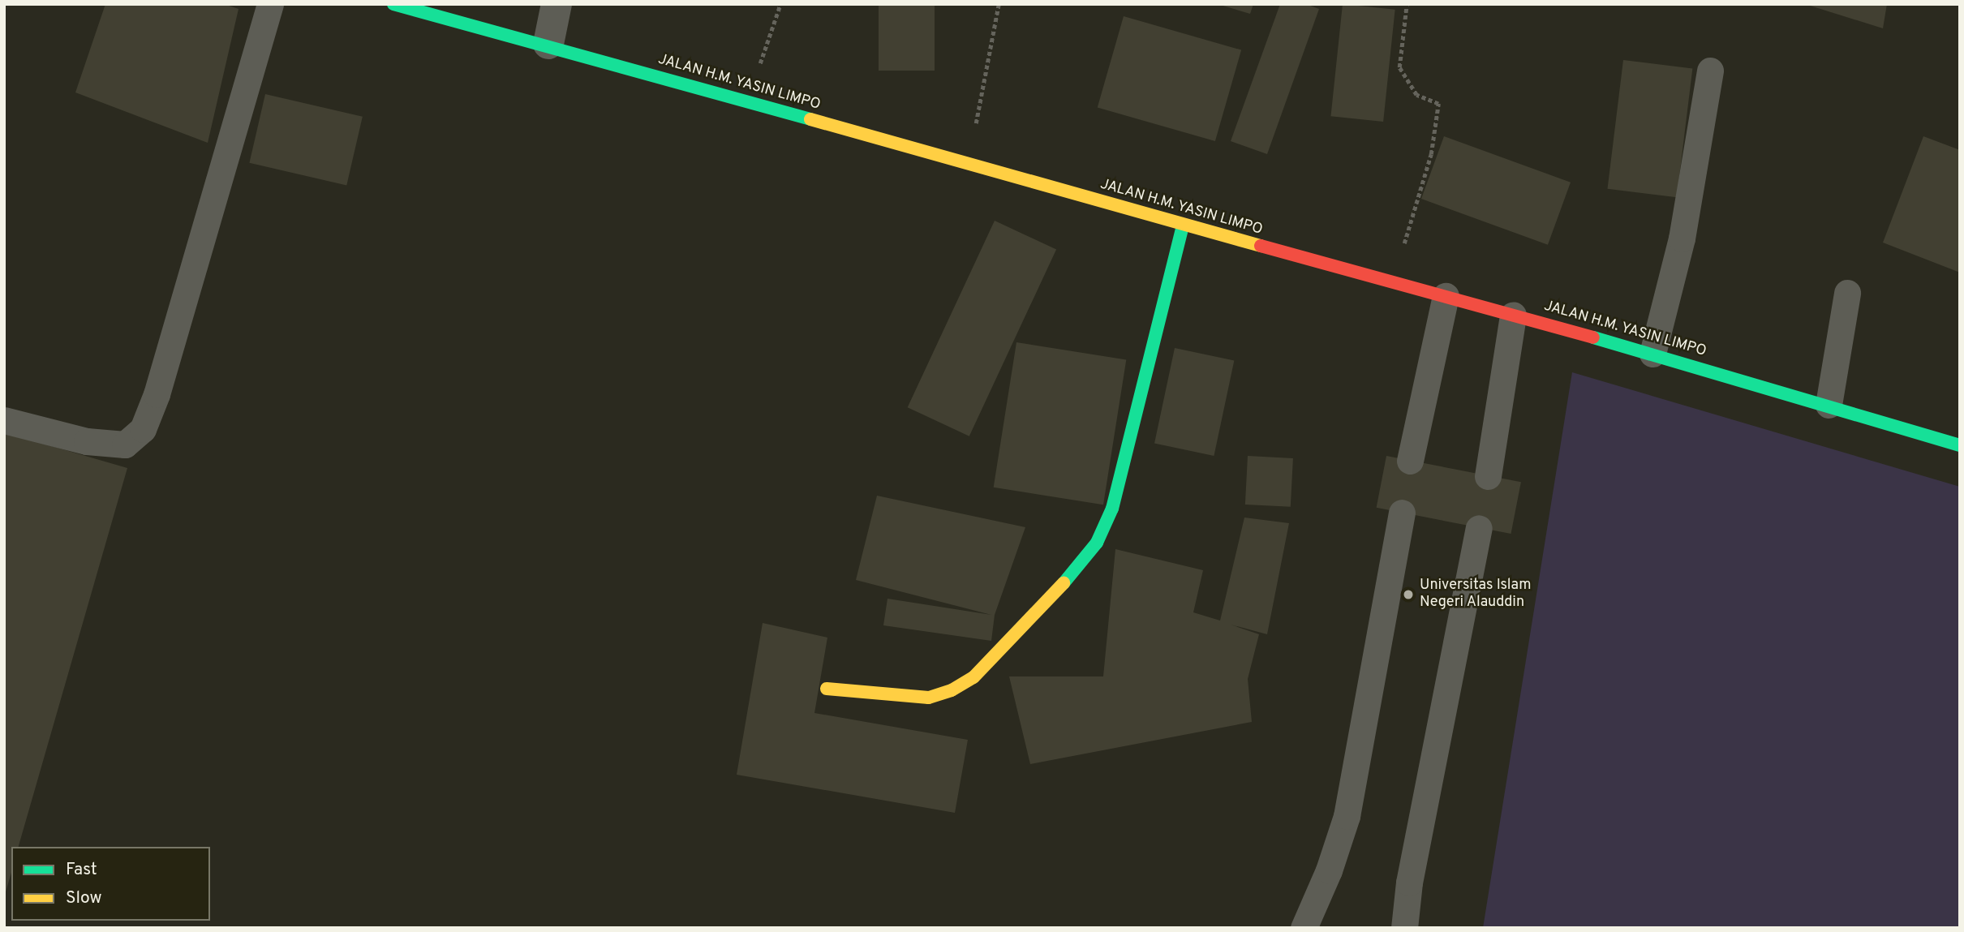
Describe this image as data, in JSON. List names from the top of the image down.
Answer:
{
  "streets": {
    "main road": ["JALAN H.M. YASIN LIMPO"]
  },
  "places": ["Universitas Islam Negeri Alauddin"],
  "legend": ["Fast", "Slow"]
}
